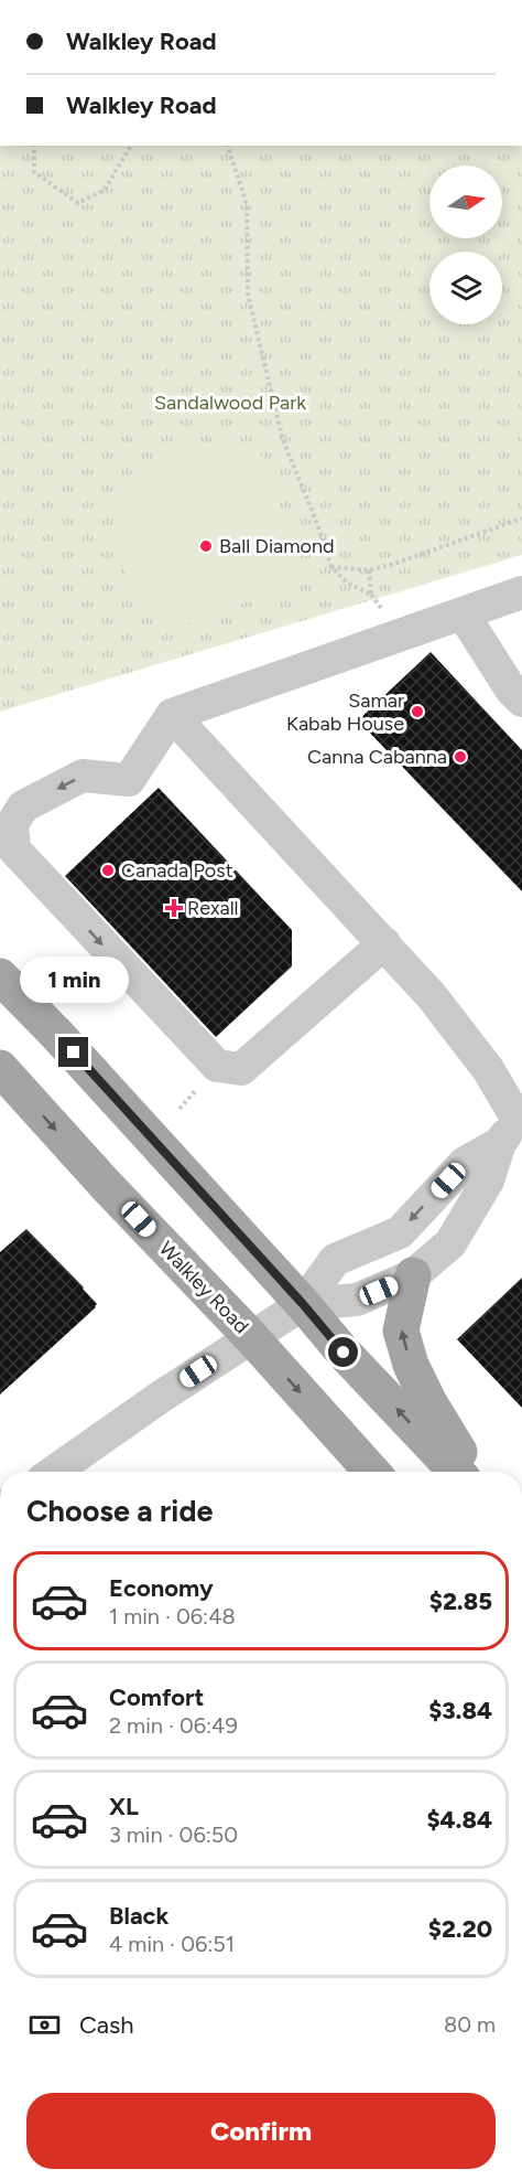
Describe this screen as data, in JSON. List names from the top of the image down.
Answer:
{
  "streets": {
    "main road": ["Walkley Road"]
  },
  "parks": ["Sandalwood Park"],
  "places": {
    "other": [
      "Ball Diamond",
      "Samar Kabab House",
      "Canna Cabanna",
      "Canada Post"
    ],
    "health": ["Rexall"]
  },
  "north": "right",
  "page": {
    "banner": ["Walkley Road", "Walkley Road"],
    "bubble": "1 min",
    "heading": "Choose a ride",
    "list": [
      {
        "name": "Economy",
        "note": "1 min · 06:48",
        "value": "$2.85"
      },
      {
        "name": "Comfort",
        "note": "2 min · 06:49",
        "value": "$3.84"
      },
      {
        "name": "XL",
        "note": "3 min · 06:50",
        "value": "$4.84"
      },
      {
        "name": "Black",
        "note": "4 min · 06:51",
        "value": "$2.20"
      }
    ],
    "pay": ["Cash", "80 m"],
    "buttons": "Confirm"
  }
}
